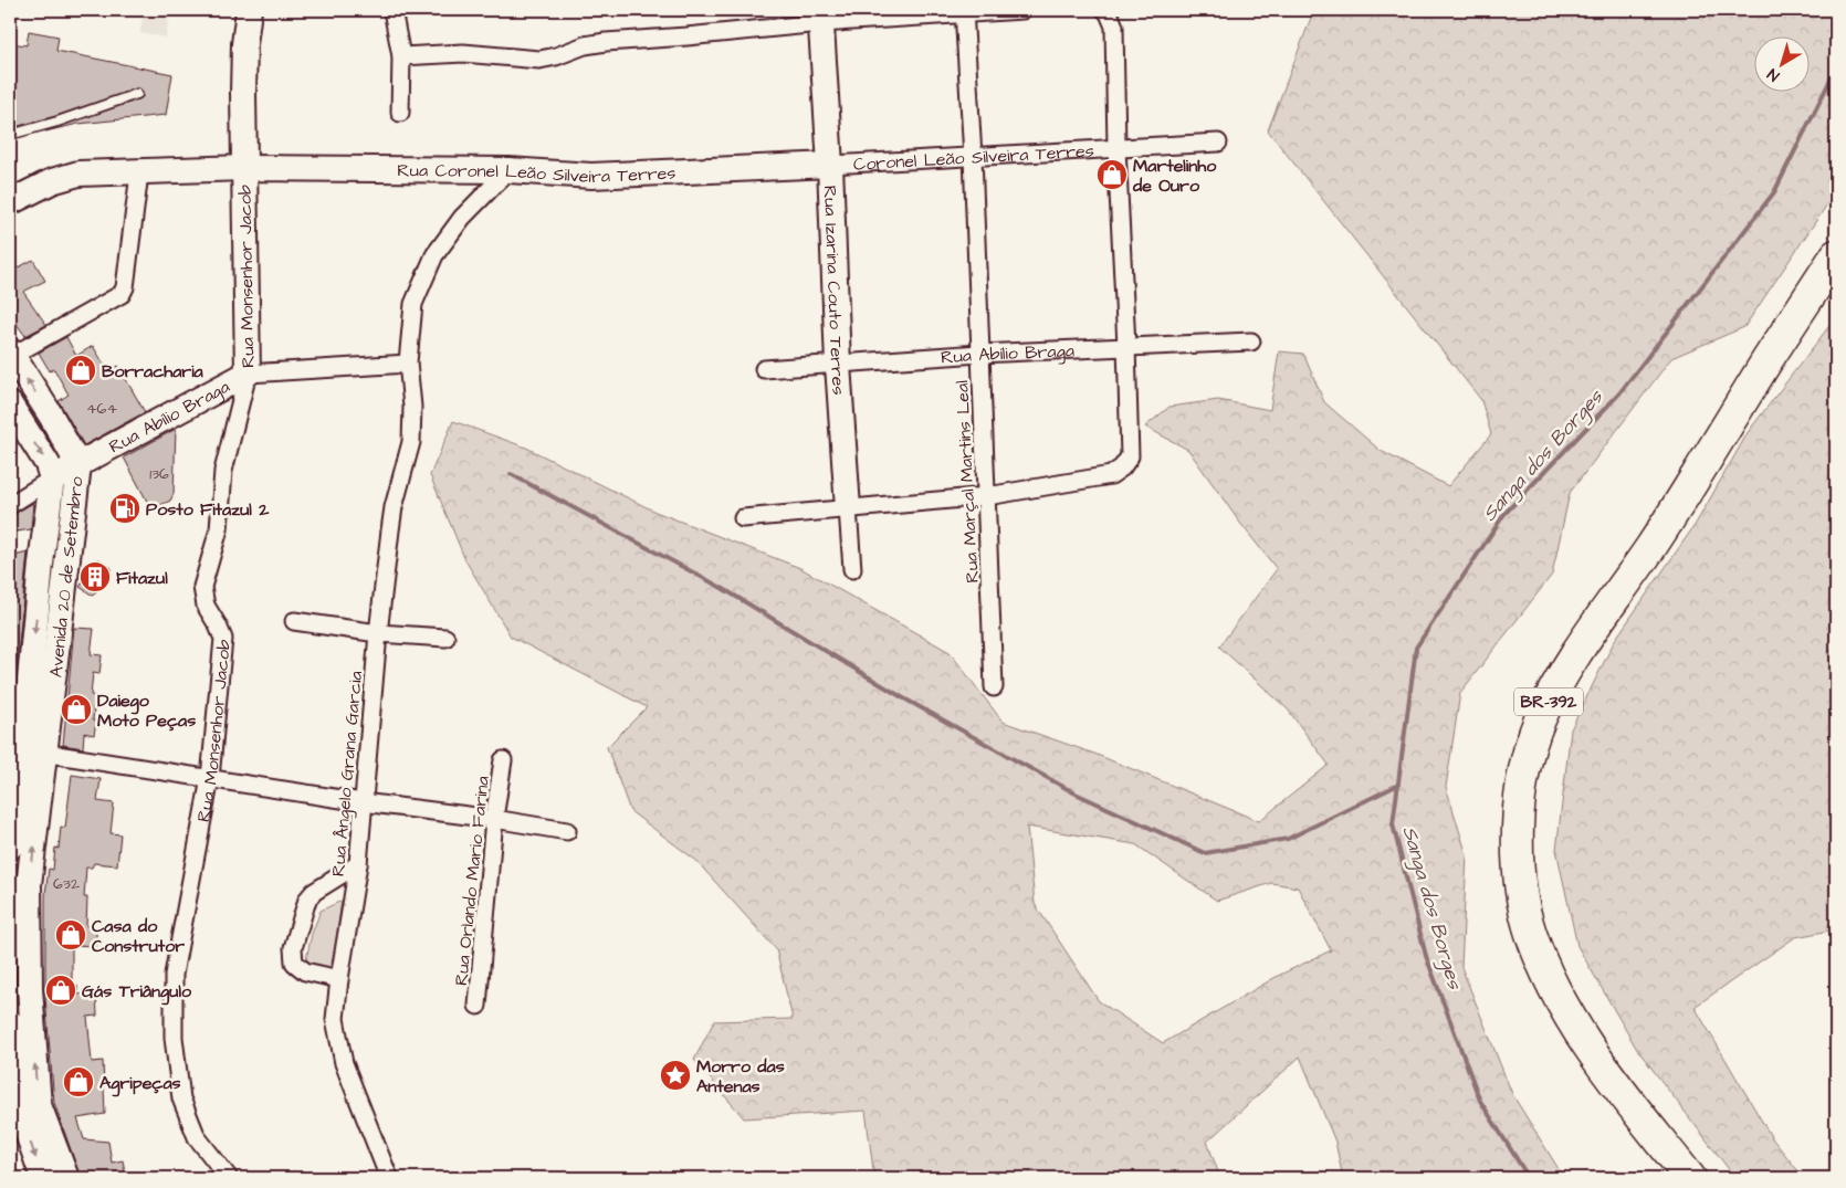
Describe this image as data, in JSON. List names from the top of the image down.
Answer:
{
  "streets": {
    "highway": ["BR-392"],
    "street": [
      "Coronel Leão Silveira Terres",
      "Rua Coronel Leão Silveira Terres",
      "Rua Monsenhor Jacob",
      "Rua Izarina Couto Terres",
      "Rua Abílio Braga",
      "Rua Marçal Martins Leal",
      "Avenida 20 de Setembro",
      "Rua Ângelo Grana Garcia",
      "Rua Orlando Mario Farina"
    ]
  },
  "crossings": [
    ["Coronel Leão Silveira Terres", "Rua Coronel Leão Silveira Terres"],
    ["Coronel Leão Silveira Terres", "Rua Izarina Couto Terres"],
    ["Coronel Leão Silveira Terres", "Rua Marçal Martins Leal"],
    ["Rua Coronel Leão Silveira Terres", "Rua Monsenhor Jacob"],
    ["Rua Coronel Leão Silveira Terres", "Rua Izarina Couto Terres"],
    ["Rua Coronel Leão Silveira Terres", "Rua Ângelo Grana Garcia"],
    ["Rua Monsenhor Jacob", "Rua Abílio Braga"],
    ["Rua Izarina Couto Terres", "Rua Abílio Braga"],
    ["Rua Abílio Braga", "Rua Marçal Martins Leal"],
    ["Rua Abílio Braga", "Avenida 20 de Setembro"],
    ["Rua Abílio Braga", "Rua Ângelo Grana Garcia"]
  ],
  "water": ["Sanga dos Borges"],
  "places": {
    "shop": [
      "Martelinho de Ouro",
      "Borracharia",
      "Daiego Moto Peças",
      "Casa do Construtor",
      "Gás Triângulo",
      "Agripeças"
    ],
    "fuel station": ["Posto Fitazul 2"],
    "building": ["Fitazul"],
    "place": ["Morro das Antenas"]
  },
  "house_numbers": ["464", "136", "632"],
  "north": "bottom left"
}
